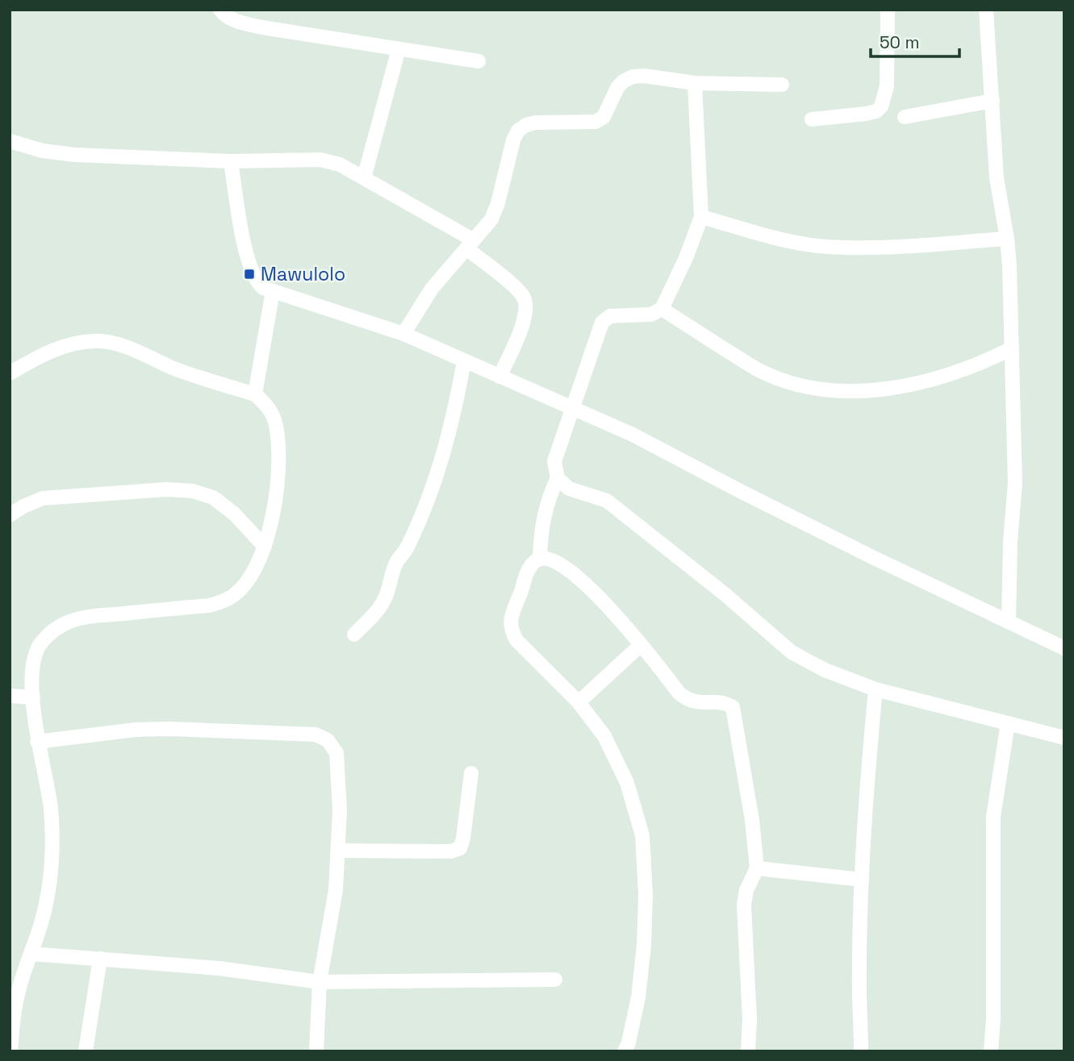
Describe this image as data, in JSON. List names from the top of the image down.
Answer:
{
  "places": {
    "transit": ["Mawulolo"]
  },
  "scale_bar": "50 m"
}
